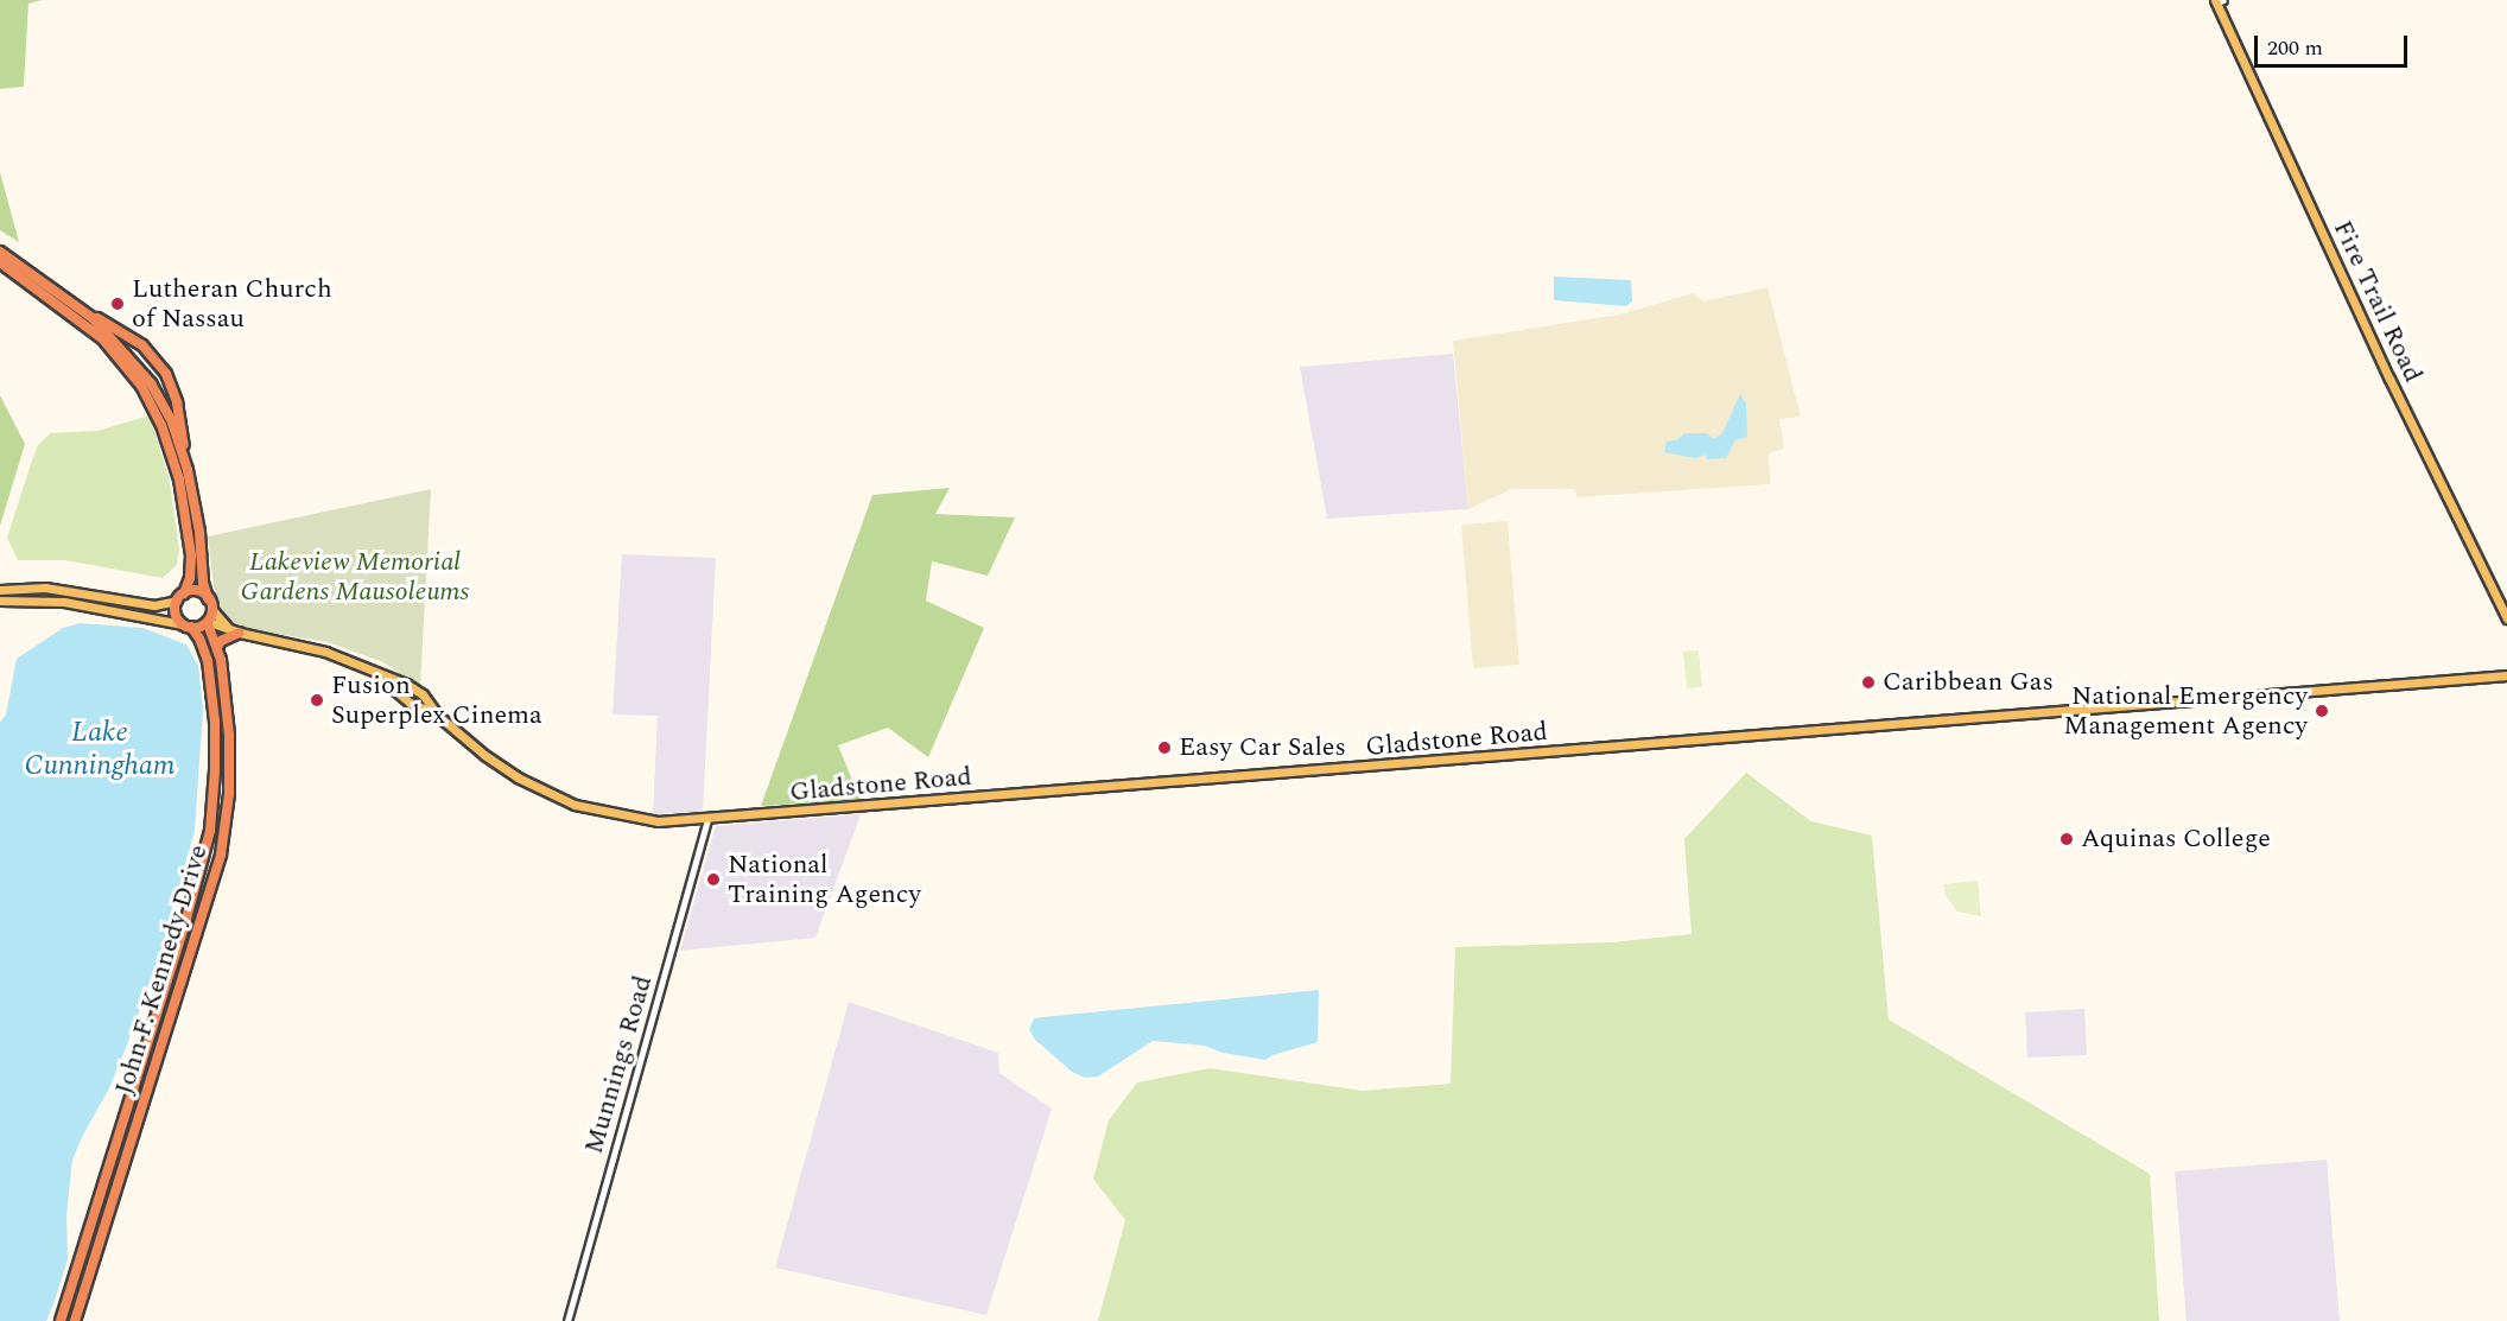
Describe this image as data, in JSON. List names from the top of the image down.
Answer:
{
  "streets": {
    "highway": ["John F. Kennedy Drive"],
    "main road": ["Fire Trail Road", "Gladstone Road"],
    "street": ["Munnings Road"]
  },
  "crossings": [
    ["Gladstone Road", "John F. Kennedy Drive"],
    ["Gladstone Road", "Munnings Road"]
  ],
  "water": ["Lake Cunningham"],
  "parks": ["Lakeview Memorial Gardens Mausoleums"],
  "places": [
    "Lutheran Church of Nassau",
    "Caribbean Gas",
    "Fusion Superplex Cinema",
    "National Emergency Management Agency",
    "Easy Car Sales",
    "Aquinas College",
    "National Training Agency"
  ],
  "scale_bar": "200 m"
}
